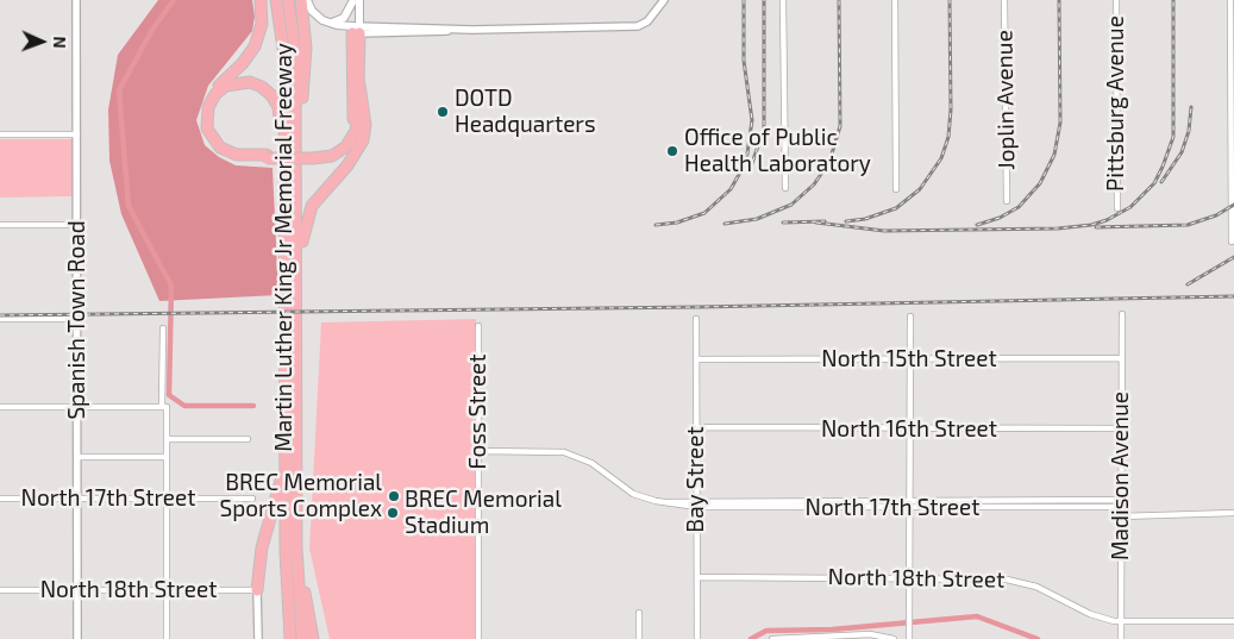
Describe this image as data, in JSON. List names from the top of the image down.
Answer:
{
  "streets": {
    "highway": ["Martin Luther King Jr Memorial Freeway"],
    "street": [
      "Joplin Avenue",
      "Pittsburg Avenue",
      "Spanish Town Road",
      "North 15th Street",
      "Foss Street",
      "North 16th Street",
      "Madison Avenue",
      "Bay Street",
      "North 17th Street",
      "North 18th Street"
    ]
  },
  "crossings": [
    ["Spanish Town Road", "North 17th Street"],
    ["Spanish Town Road", "North 18th Street"],
    ["North 15th Street", "Madison Avenue"],
    ["North 15th Street", "Bay Street"],
    ["Foss Street", "North 17th Street"],
    ["North 16th Street", "Madison Avenue"],
    ["North 16th Street", "Bay Street"],
    ["Madison Avenue", "North 17th Street"],
    ["Madison Avenue", "North 18th Street"],
    ["Bay Street", "North 17th Street"],
    ["Bay Street", "North 18th Street"]
  ],
  "places": [
    "DOTD Headquarters",
    "Office of Public Health Laboratory",
    "BREC Memorial Sports Complex",
    "BREC Memorial Stadium"
  ],
  "north": "right"
}
